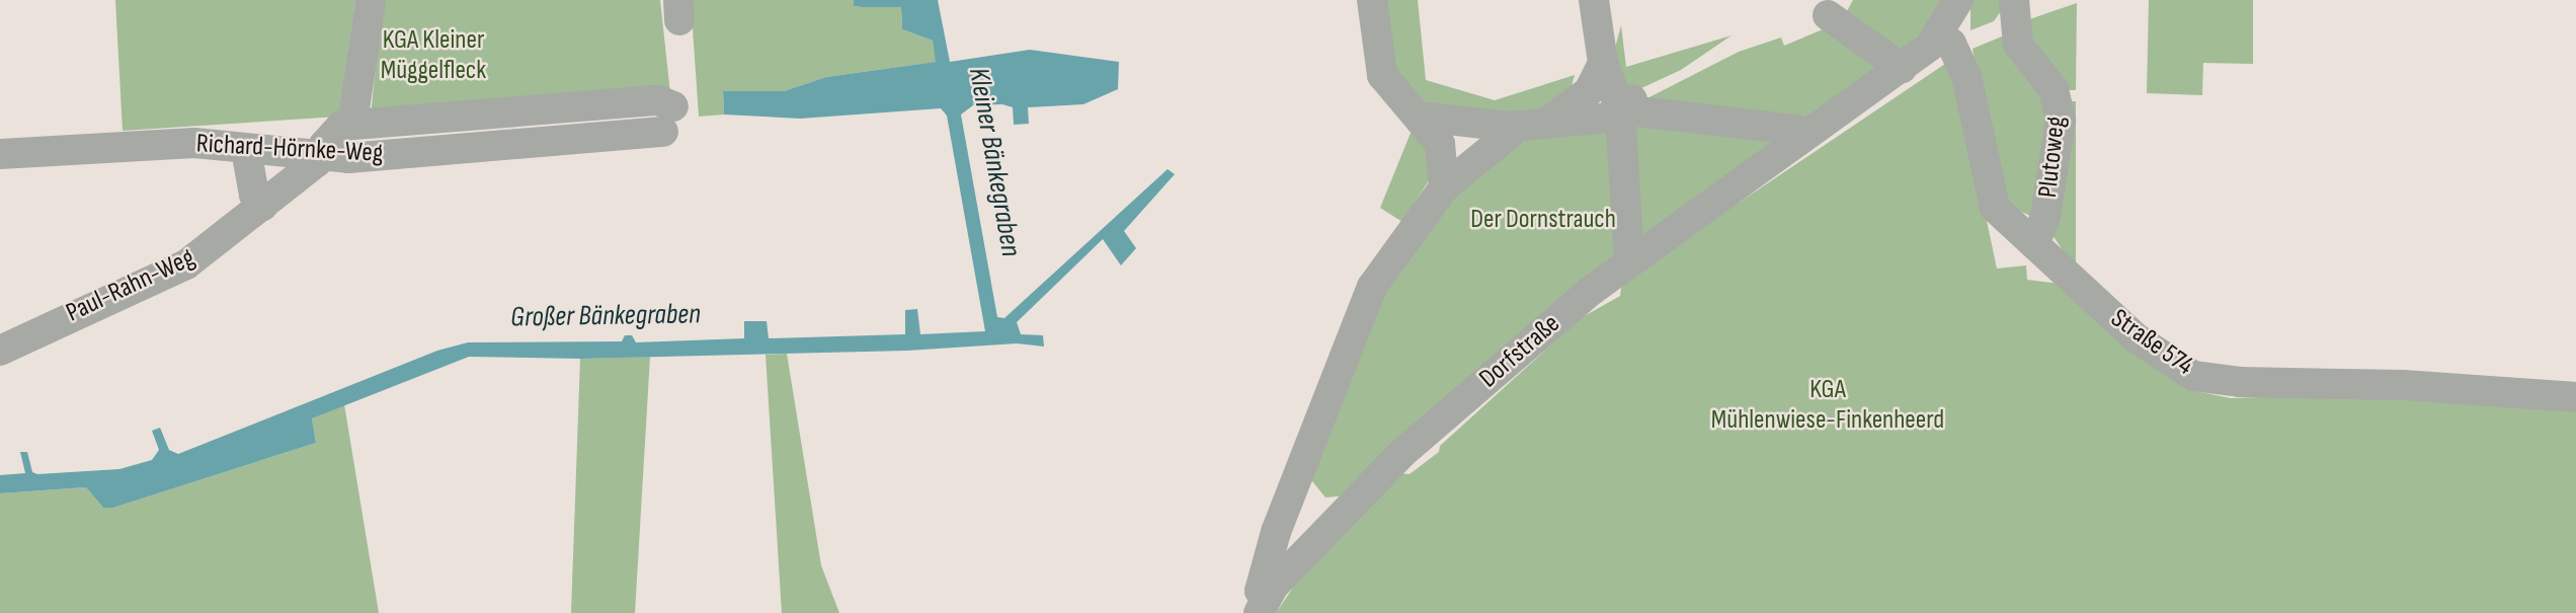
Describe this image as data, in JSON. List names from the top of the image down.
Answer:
{
  "streets": {
    "street": [
      "Richard-Hörnke-Weg",
      "Plutoweg",
      "Paul-Rahn-Weg",
      "Straße 574",
      "Dorfstraße"
    ]
  },
  "crossings": [
    ["Richard-Hörnke-Weg", "Paul-Rahn-Weg"],
    ["Plutoweg", "Straße 574"],
    ["Straße 574", "Dorfstraße"]
  ],
  "water": ["Kleiner Bänkegraben", "Großer Bänkegraben"],
  "parks": ["KGA Kleiner Müggelfleck", "Der Dornstrauch", "KGA Mühlenwiese-Finkenheerd"]
}
